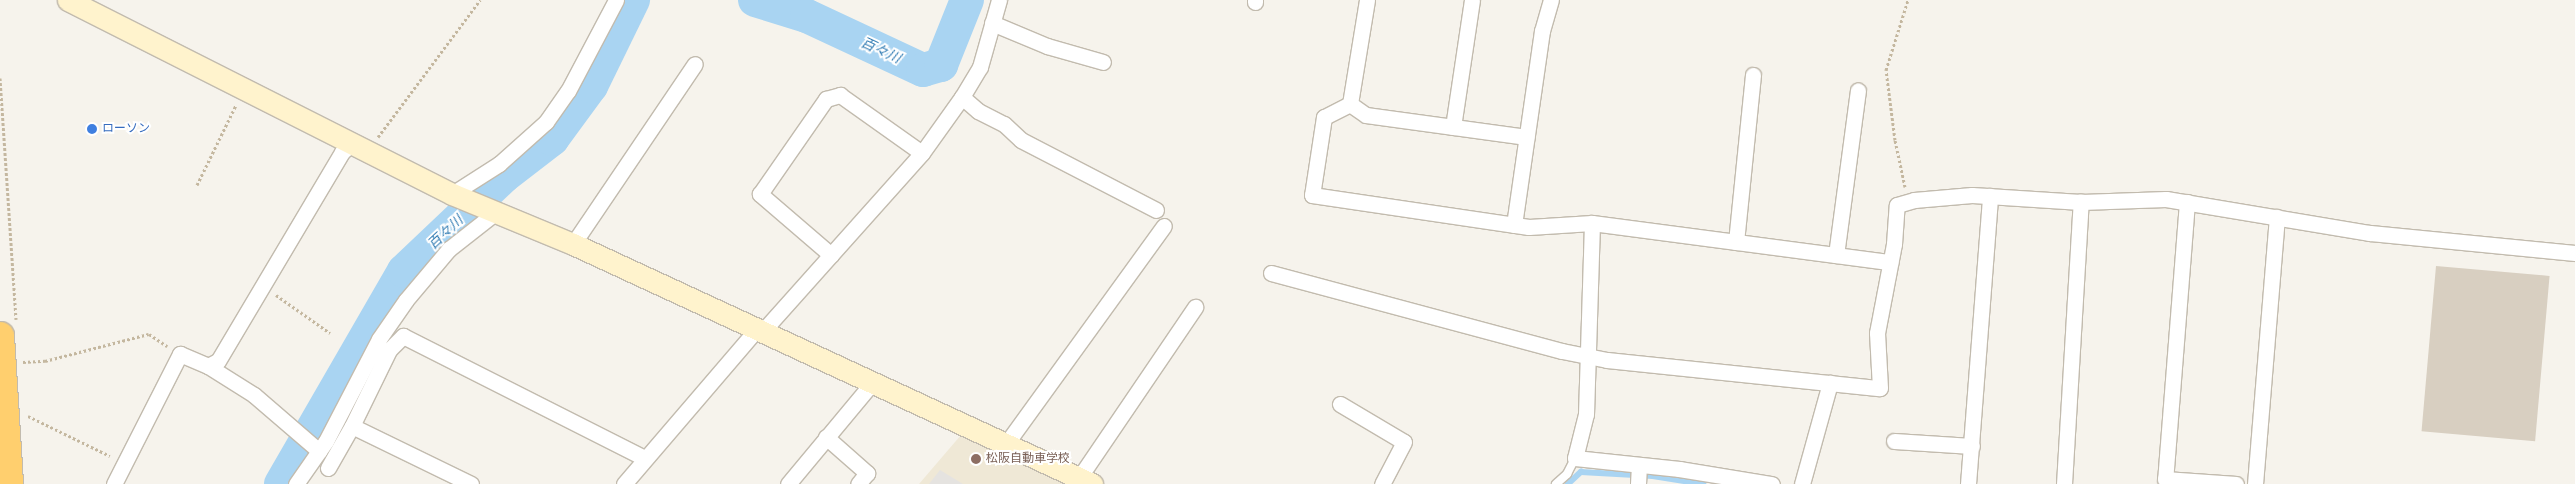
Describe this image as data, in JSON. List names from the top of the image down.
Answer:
{
  "water": ["百々川"],
  "places": ["ローソン", "松阪自動車学校"]
}
